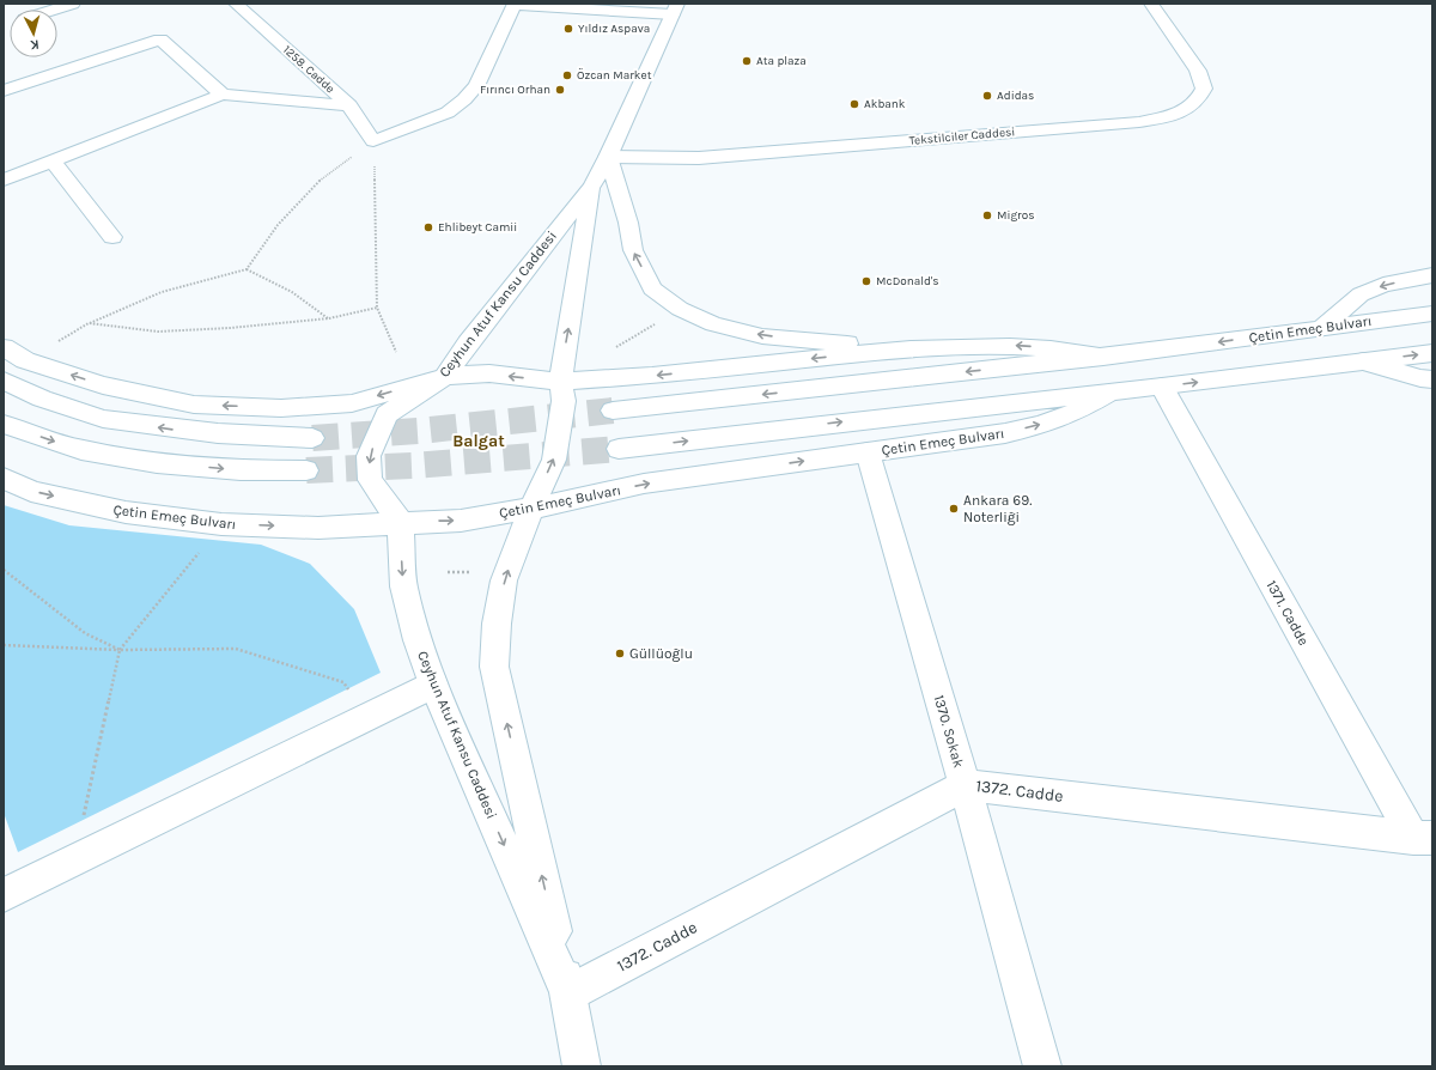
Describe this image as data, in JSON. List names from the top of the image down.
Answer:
{
  "streets": {
    "main road": [
      "1258. Cadde",
      "Tekstilciler Caddesi",
      "Ceyhun Atuf Kansu Caddesi",
      "Çetin Emeç Bulvarı",
      "1371. Cadde",
      "1370. Sokak",
      "1372. Cadde"
    ]
  },
  "crossings": [
    ["Tekstilciler Caddesi", "Ceyhun Atuf Kansu Caddesi"],
    ["Ceyhun Atuf Kansu Caddesi", "Çetin Emeç Bulvarı"],
    ["Ceyhun Atuf Kansu Caddesi", "1372. Cadde"],
    ["Çetin Emeç Bulvarı", "1371. Cadde"],
    ["Çetin Emeç Bulvarı", "1370. Sokak"],
    ["1371. Cadde", "1372. Cadde"],
    ["1370. Sokak", "1372. Cadde"]
  ],
  "districts": ["Balgat"],
  "places": [
    "Yıldız Aspava",
    "Ata plaza",
    "Özcan Market",
    "Fırıncı Orhan",
    "Adidas",
    "Akbank",
    "Migros",
    "Ehlibeyt Camii",
    "McDonald's",
    "Ankara 69. Noterliği",
    "Güllüoğlu"
  ],
  "north": "bottom"
}
